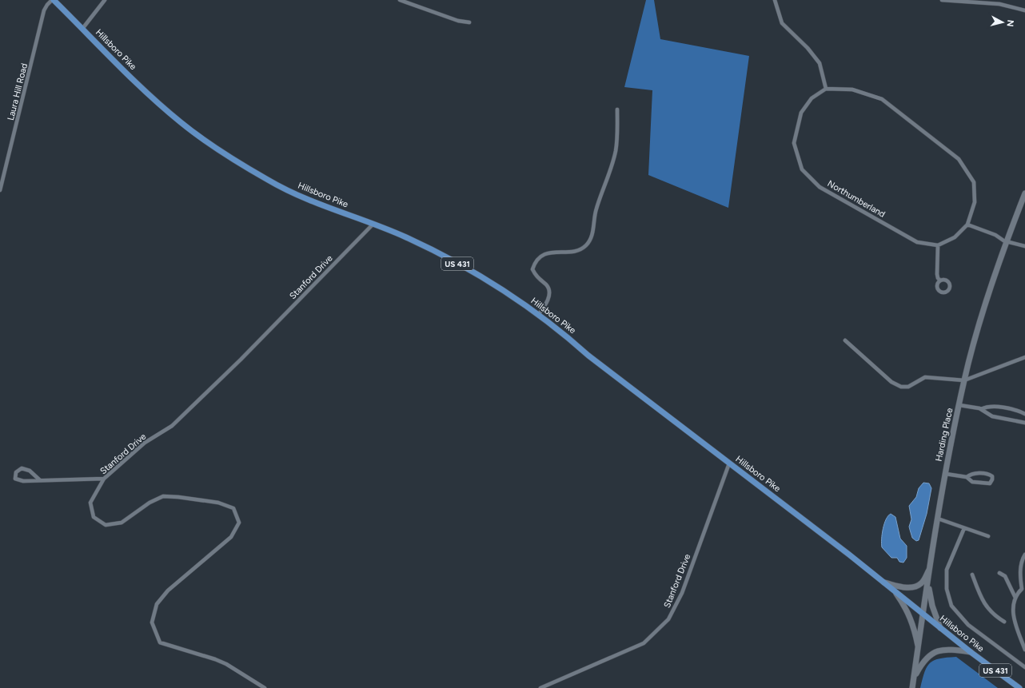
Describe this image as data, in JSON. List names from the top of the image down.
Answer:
{
  "streets": {
    "main road": ["Hillsboro Pike", "US 431", "Harding Place"],
    "street": ["Laura Hill Road", "Northumberland", "Stanford Drive"]
  },
  "crossings": [
    ["Hillsboro Pike", "Laura Hill Road"],
    ["Hillsboro Pike", "Stanford Drive"],
    ["Hillsboro Pike", "Harding Place"]
  ],
  "north": "right"
}
